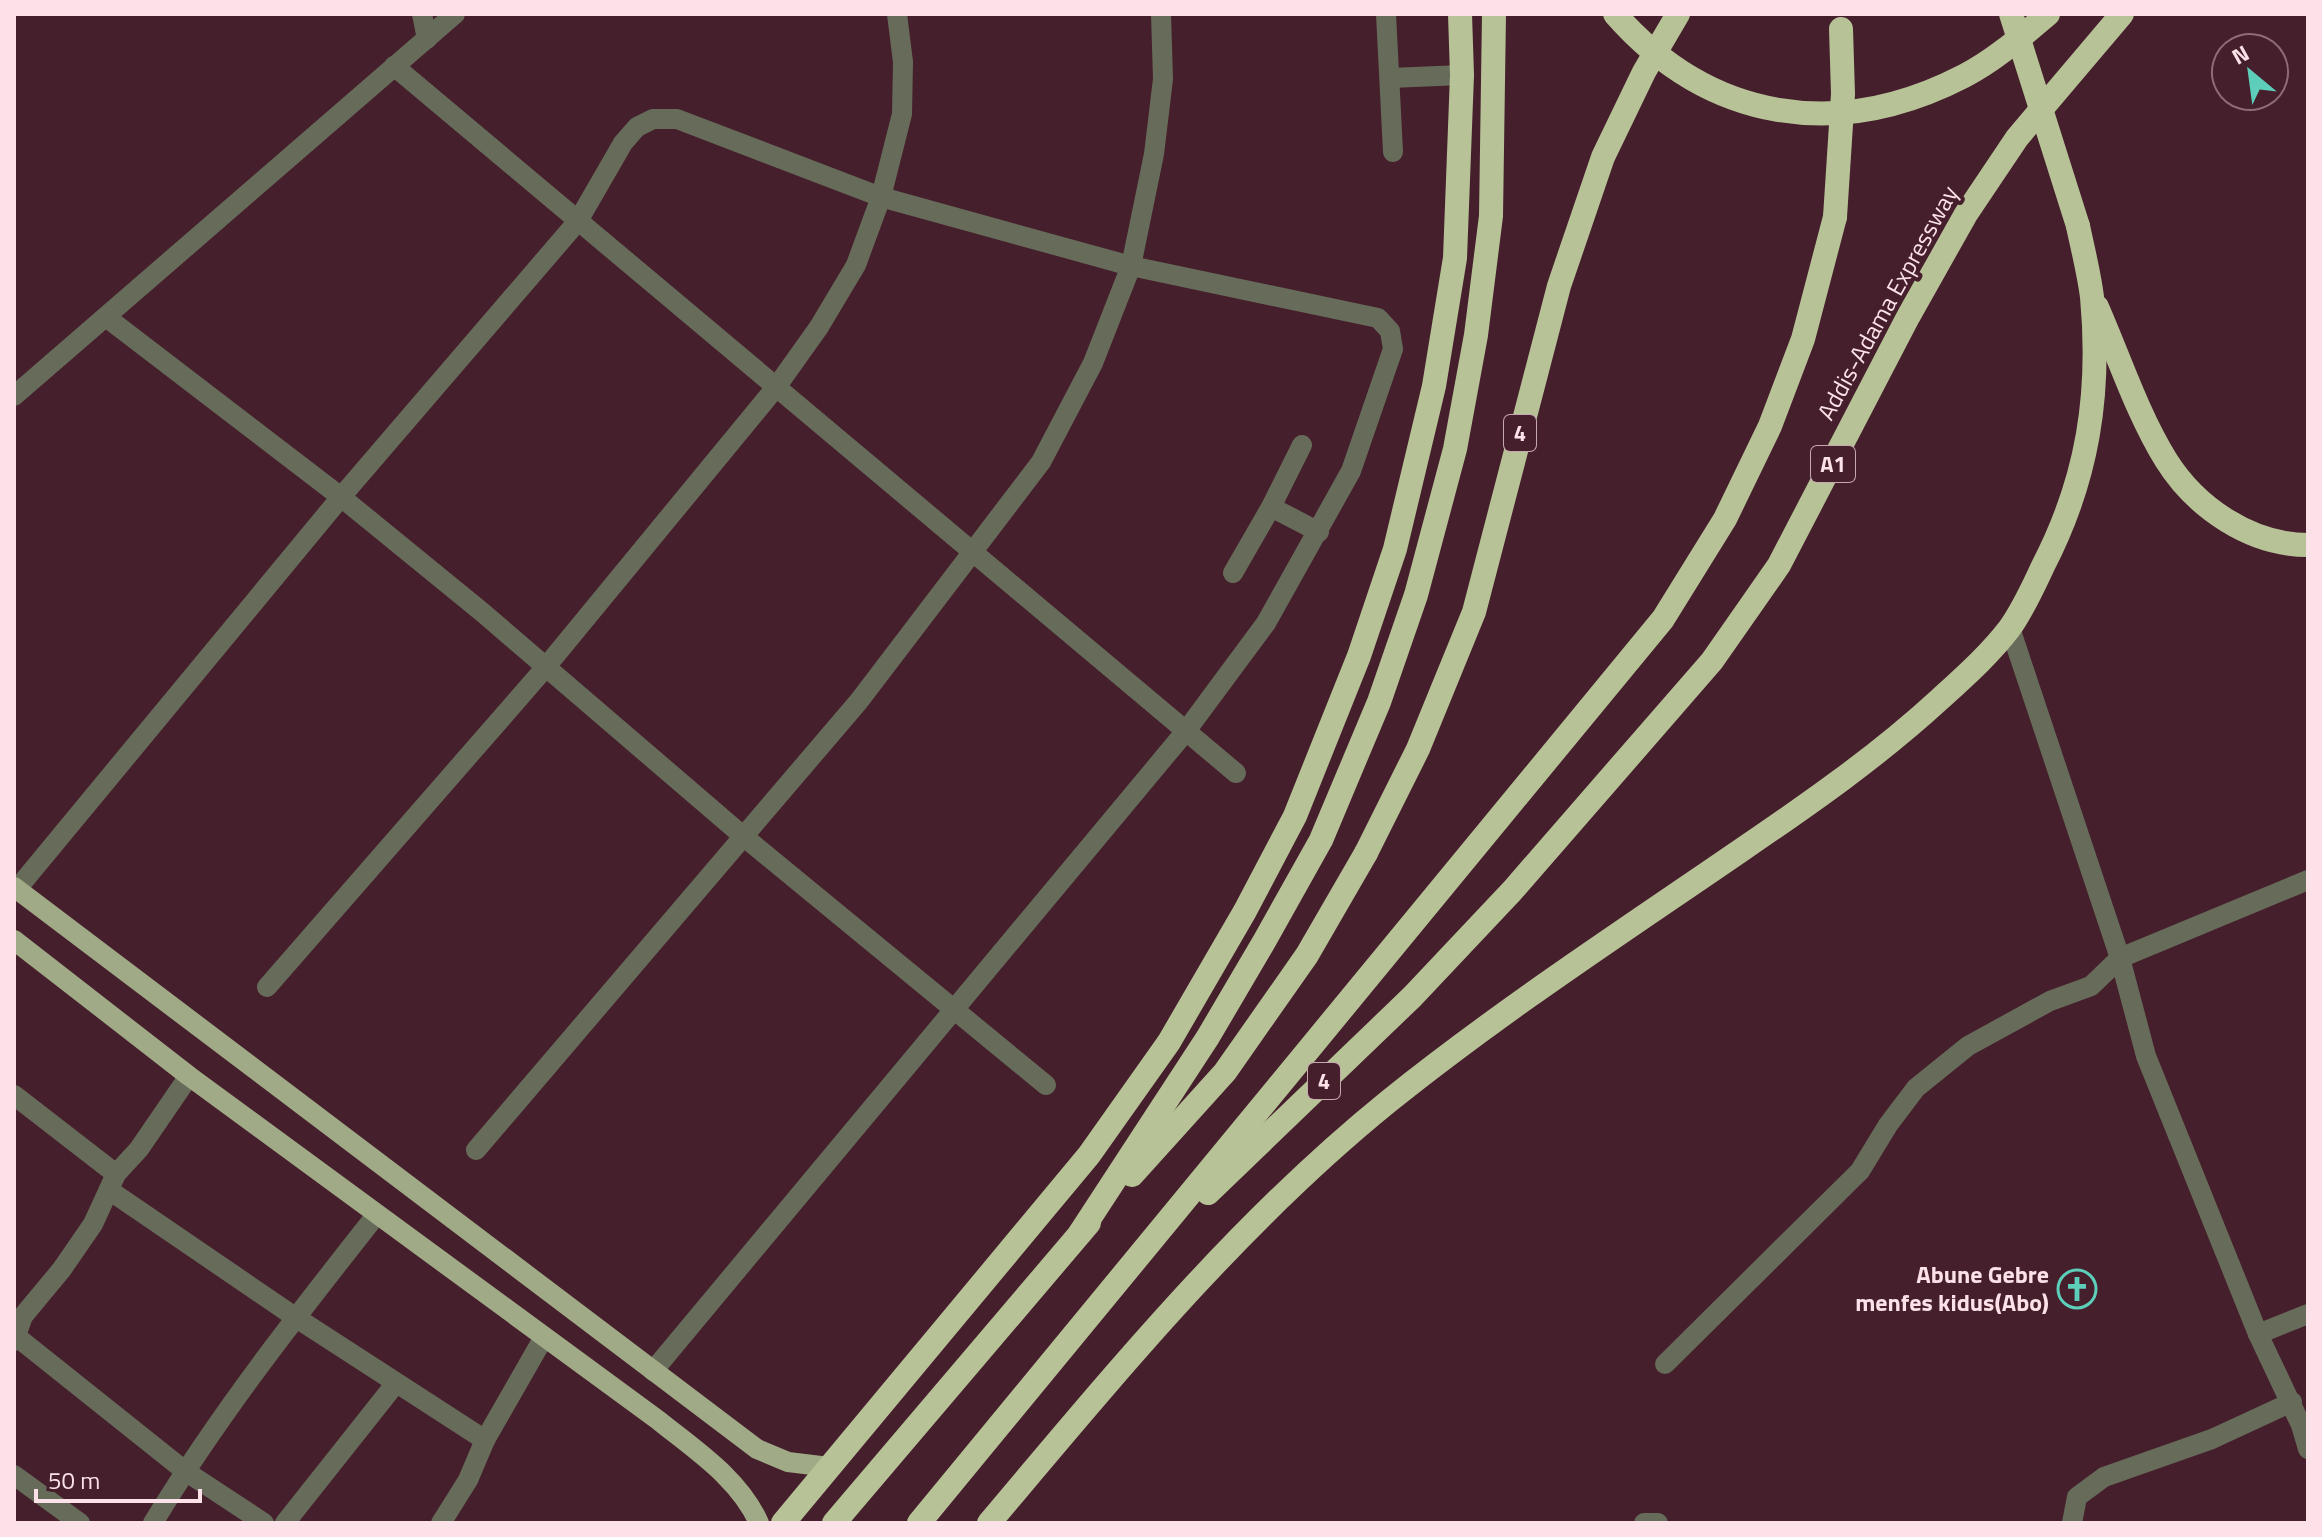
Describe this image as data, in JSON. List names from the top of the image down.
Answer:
{
  "streets": {
    "highway": ["Addis-Adama Expressway", "4", "A1"]
  },
  "crossings": [
    ["Addis-Adama Expressway", "4"]
  ],
  "places": {
    "church": ["Abune Gebre menfes kidus(Abo)"]
  },
  "scale_bar": "50 m",
  "north": "top left"
}
